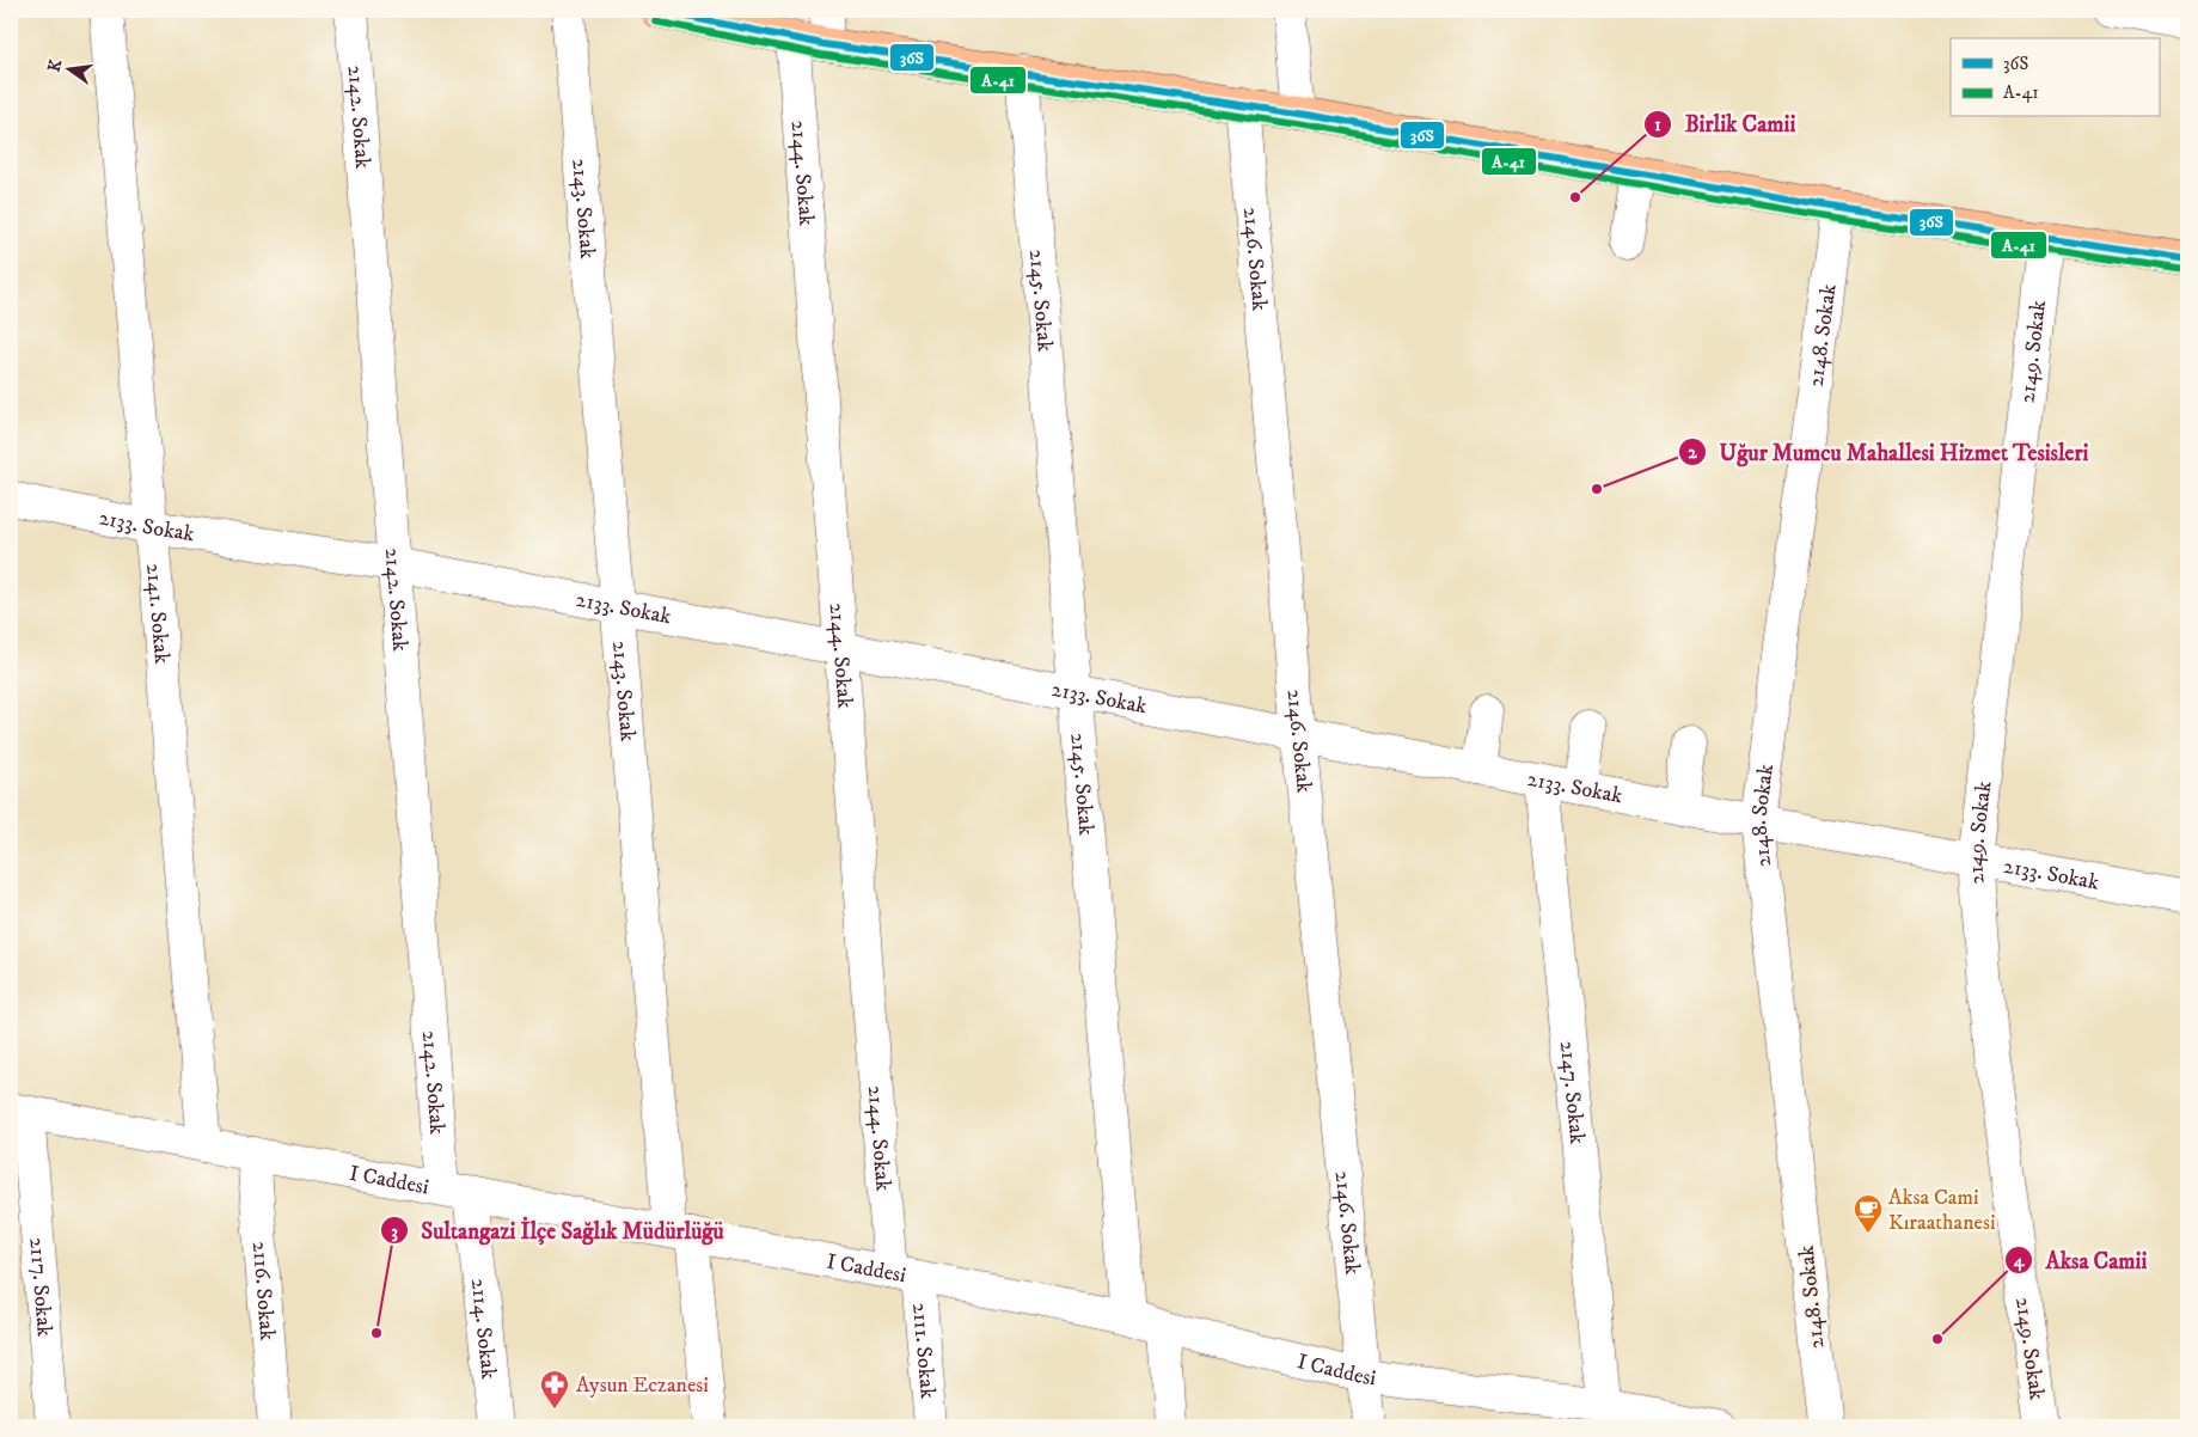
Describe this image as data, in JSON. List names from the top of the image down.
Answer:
{
  "streets": {
    "street": [
      "2142. Sokak",
      "2144. Sokak",
      "2143. Sokak",
      "2146. Sokak",
      "2145. Sokak",
      "2148. Sokak",
      "2149. Sokak",
      "2133. Sokak",
      "2141. Sokak",
      "2147. Sokak",
      "I Caddesi",
      "2117. Sokak",
      "2116. Sokak",
      "2114. Sokak",
      "2111. Sokak"
    ]
  },
  "crossings": [
    ["2142. Sokak", "2133. Sokak"],
    ["2142. Sokak", "I Caddesi"],
    ["2142. Sokak", "2114. Sokak"],
    ["2144. Sokak", "2133. Sokak"],
    ["2144. Sokak", "I Caddesi"],
    ["2144. Sokak", "2111. Sokak"],
    ["2143. Sokak", "2133. Sokak"],
    ["2143. Sokak", "I Caddesi"],
    ["2146. Sokak", "2133. Sokak"],
    ["2146. Sokak", "I Caddesi"],
    ["2145. Sokak", "2133. Sokak"],
    ["2145. Sokak", "I Caddesi"],
    ["2148. Sokak", "2133. Sokak"],
    ["2149. Sokak", "2133. Sokak"],
    ["2133. Sokak", "2141. Sokak"],
    ["2133. Sokak", "2147. Sokak"],
    ["2141. Sokak", "I Caddesi"],
    ["2147. Sokak", "I Caddesi"],
    ["I Caddesi", "2117. Sokak"],
    ["I Caddesi", "2116. Sokak"],
    ["I Caddesi", "2114. Sokak"],
    ["I Caddesi", "2111. Sokak"]
  ],
  "places": {
    "other": [
      "Birlik Camii",
      "Uğur Mumcu Mahallesi Hizmet Tesisleri",
      "Sultangazi İlçe Sağlık Müdürlüğü",
      "Aksa Camii"
    ],
    "cafe": ["Aksa Cami Kıraathanesi"],
    "pharmacy": ["Aysun Eczanesi"]
  },
  "lines": ["transit line 36S", "transit line A-41"],
  "legend": ["36S", "A-41"],
  "north": "left"
}
